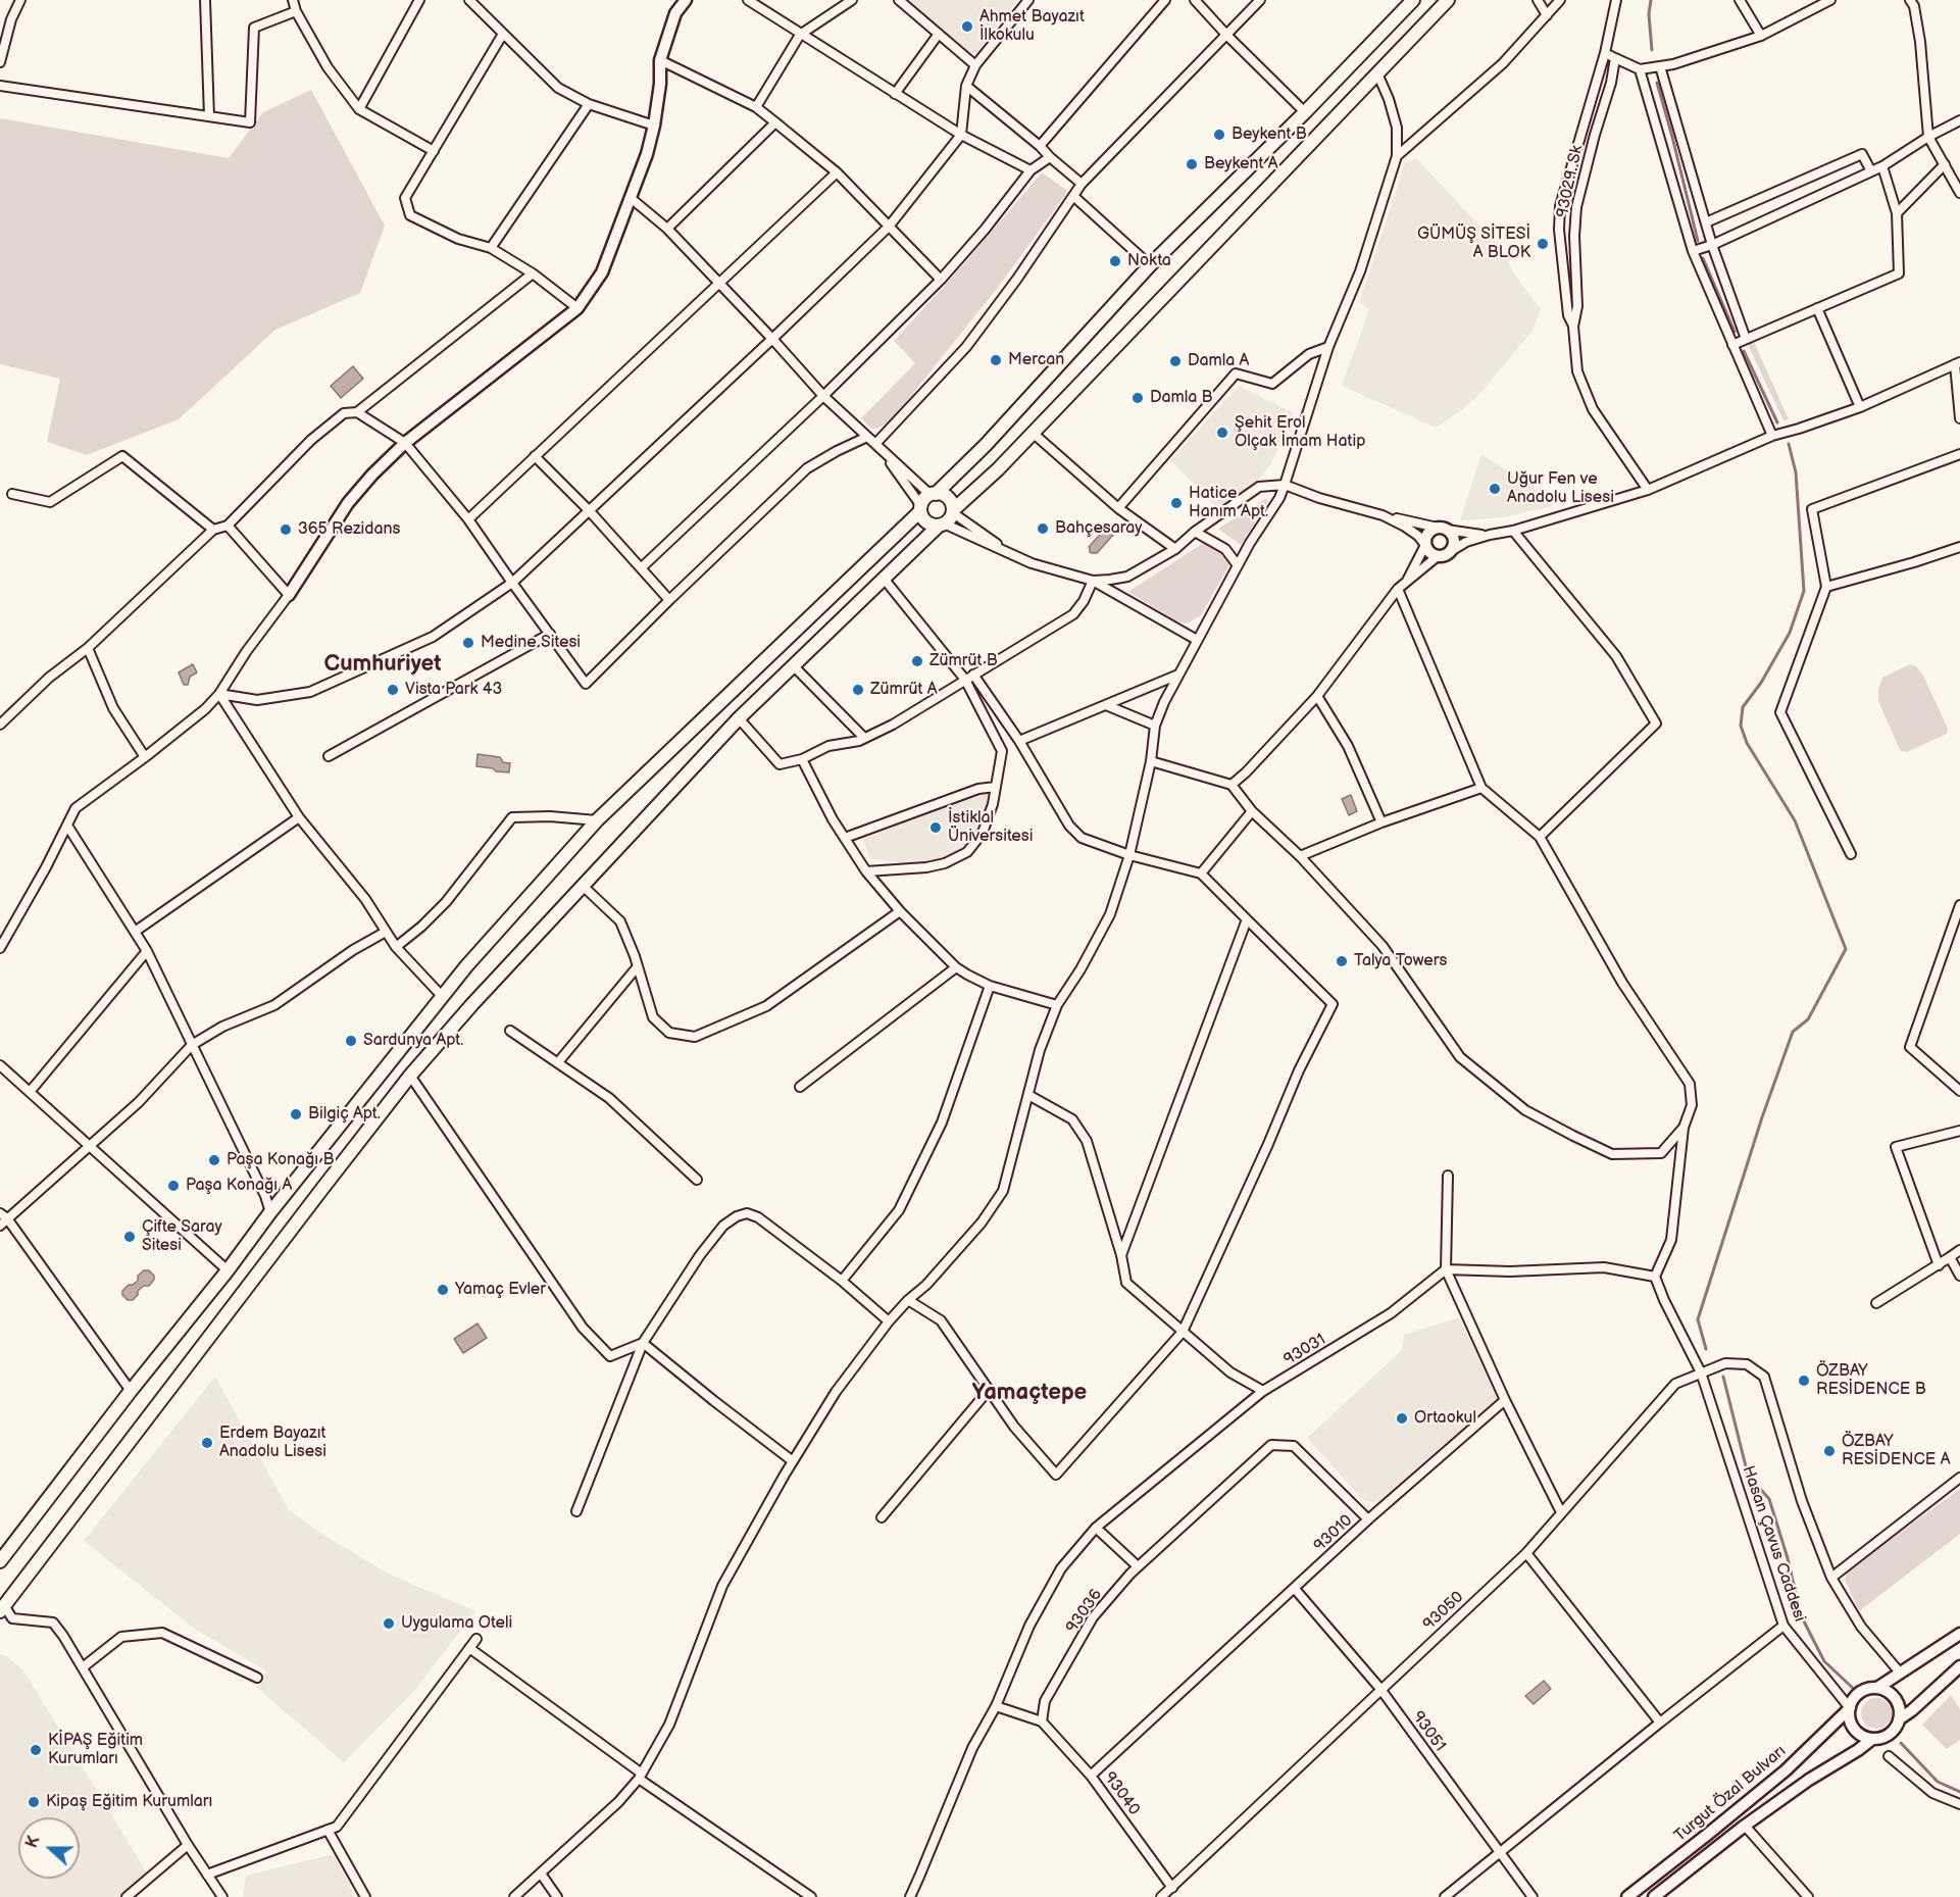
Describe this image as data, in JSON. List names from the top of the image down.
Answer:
{
  "streets": {
    "main road": ["Turgut Özal Bulvarı"],
    "street": [
      "93029. Sk",
      "93031",
      "93010",
      "Hasan Çavus Caddesi",
      "93036",
      "93050",
      "93051",
      "93040"
    ]
  },
  "crossings": [
    ["93010", "93036"],
    ["93010", "93051"],
    ["93010", "93040"],
    ["Hasan Çavus Caddesi", "93050"],
    ["Hasan Çavus Caddesi", "Turgut Özal Bulvarı"],
    ["93036", "93040"],
    ["93050", "93051"],
    ["93050", "93040"]
  ],
  "districts": ["Cumhuriyet", "Yamaçtepe"],
  "places": [
    "Ahmet Bayazıt İlkokulu",
    "Beykent B",
    "Beykent A",
    "GÜMÜŞ SİTESİ A BLOK",
    "Nokta",
    "Mercan",
    "Damla A",
    "Damla B",
    "Şehit Erol Olçak İmam Hatip",
    "Uğur Fen ve Anadolu Lisesi",
    "Hatice Hanım Apt.",
    "Bahçesaray",
    "365 Rezidans",
    "Medine Sitesi",
    "Zümrüt B",
    "Vista Park 43",
    "Zümrüt A",
    "İstiklal Üniversitesi",
    "Talya Towers",
    "Sardunya Apt.",
    "Bilgiç Apt.",
    "Paşa Konağı B",
    "Paşa Konağı A",
    "Çifte Saray Sitesi",
    "Yamaç Evler",
    "ÖZBAY RESİDENCE B",
    "Ortaokul",
    "Erdem Bayazıt Anadolu Lisesi",
    "ÖZBAY RESİDENCE A",
    "Uygulama Oteli",
    "KİPAŞ Eğitim Kurumları",
    "Kipaş Eğitim Kurumları"
  ],
  "north": "left"
}
